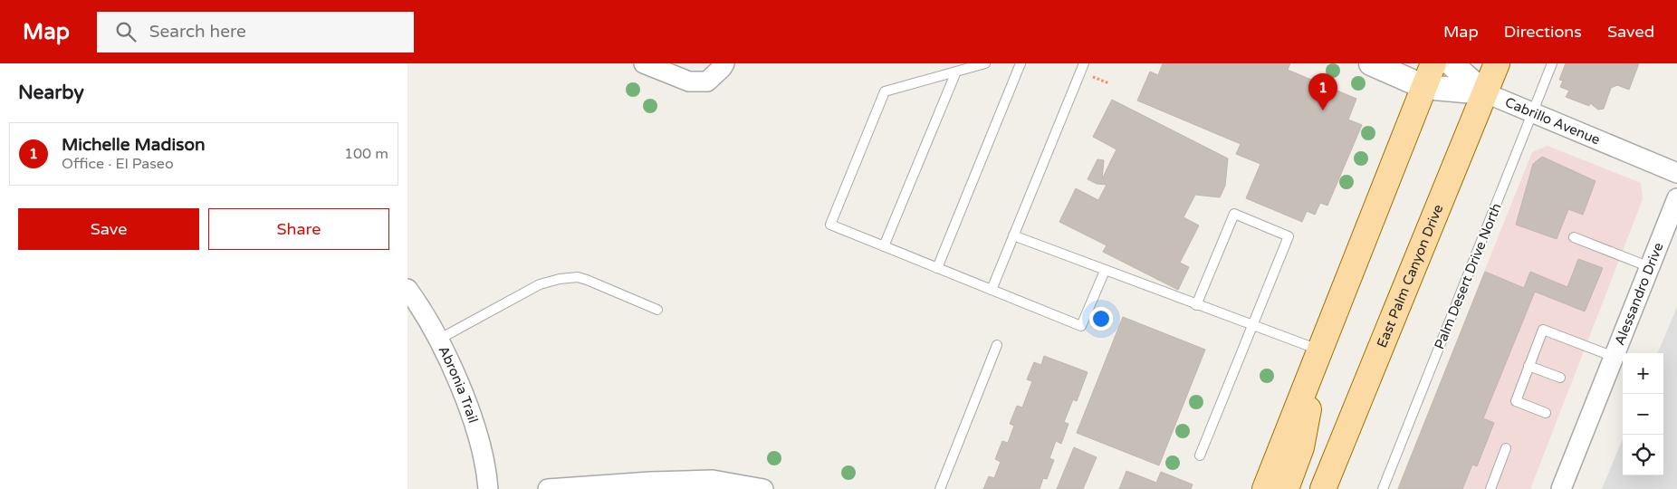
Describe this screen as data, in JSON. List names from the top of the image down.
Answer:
{
  "streets": {
    "main road": ["East Palm Canyon Drive"],
    "street": ["Cabrillo Avenue", "Alessandro Drive", "Abronia Trail"],
    "lane": ["Palm Desert Drive North"]
  },
  "crossings": [
    ["Cabrillo Avenue", "East Palm Canyon Drive"],
    ["Cabrillo Avenue", "Palm Desert Drive North"]
  ],
  "page": {
    "header": "Map",
    "search": "Search here",
    "nav": ["Map", "Directions", "Saved"],
    "heading": "Nearby",
    "pins": "1",
    "list": [
      {
        "mark": "1",
        "name": "Michelle Madison",
        "note": "Office · El Paseo",
        "value": "100 m"
      }
    ],
    "buttons": ["Save", "Share"],
    "map_buttons": ["+", "−"]
  }
}
